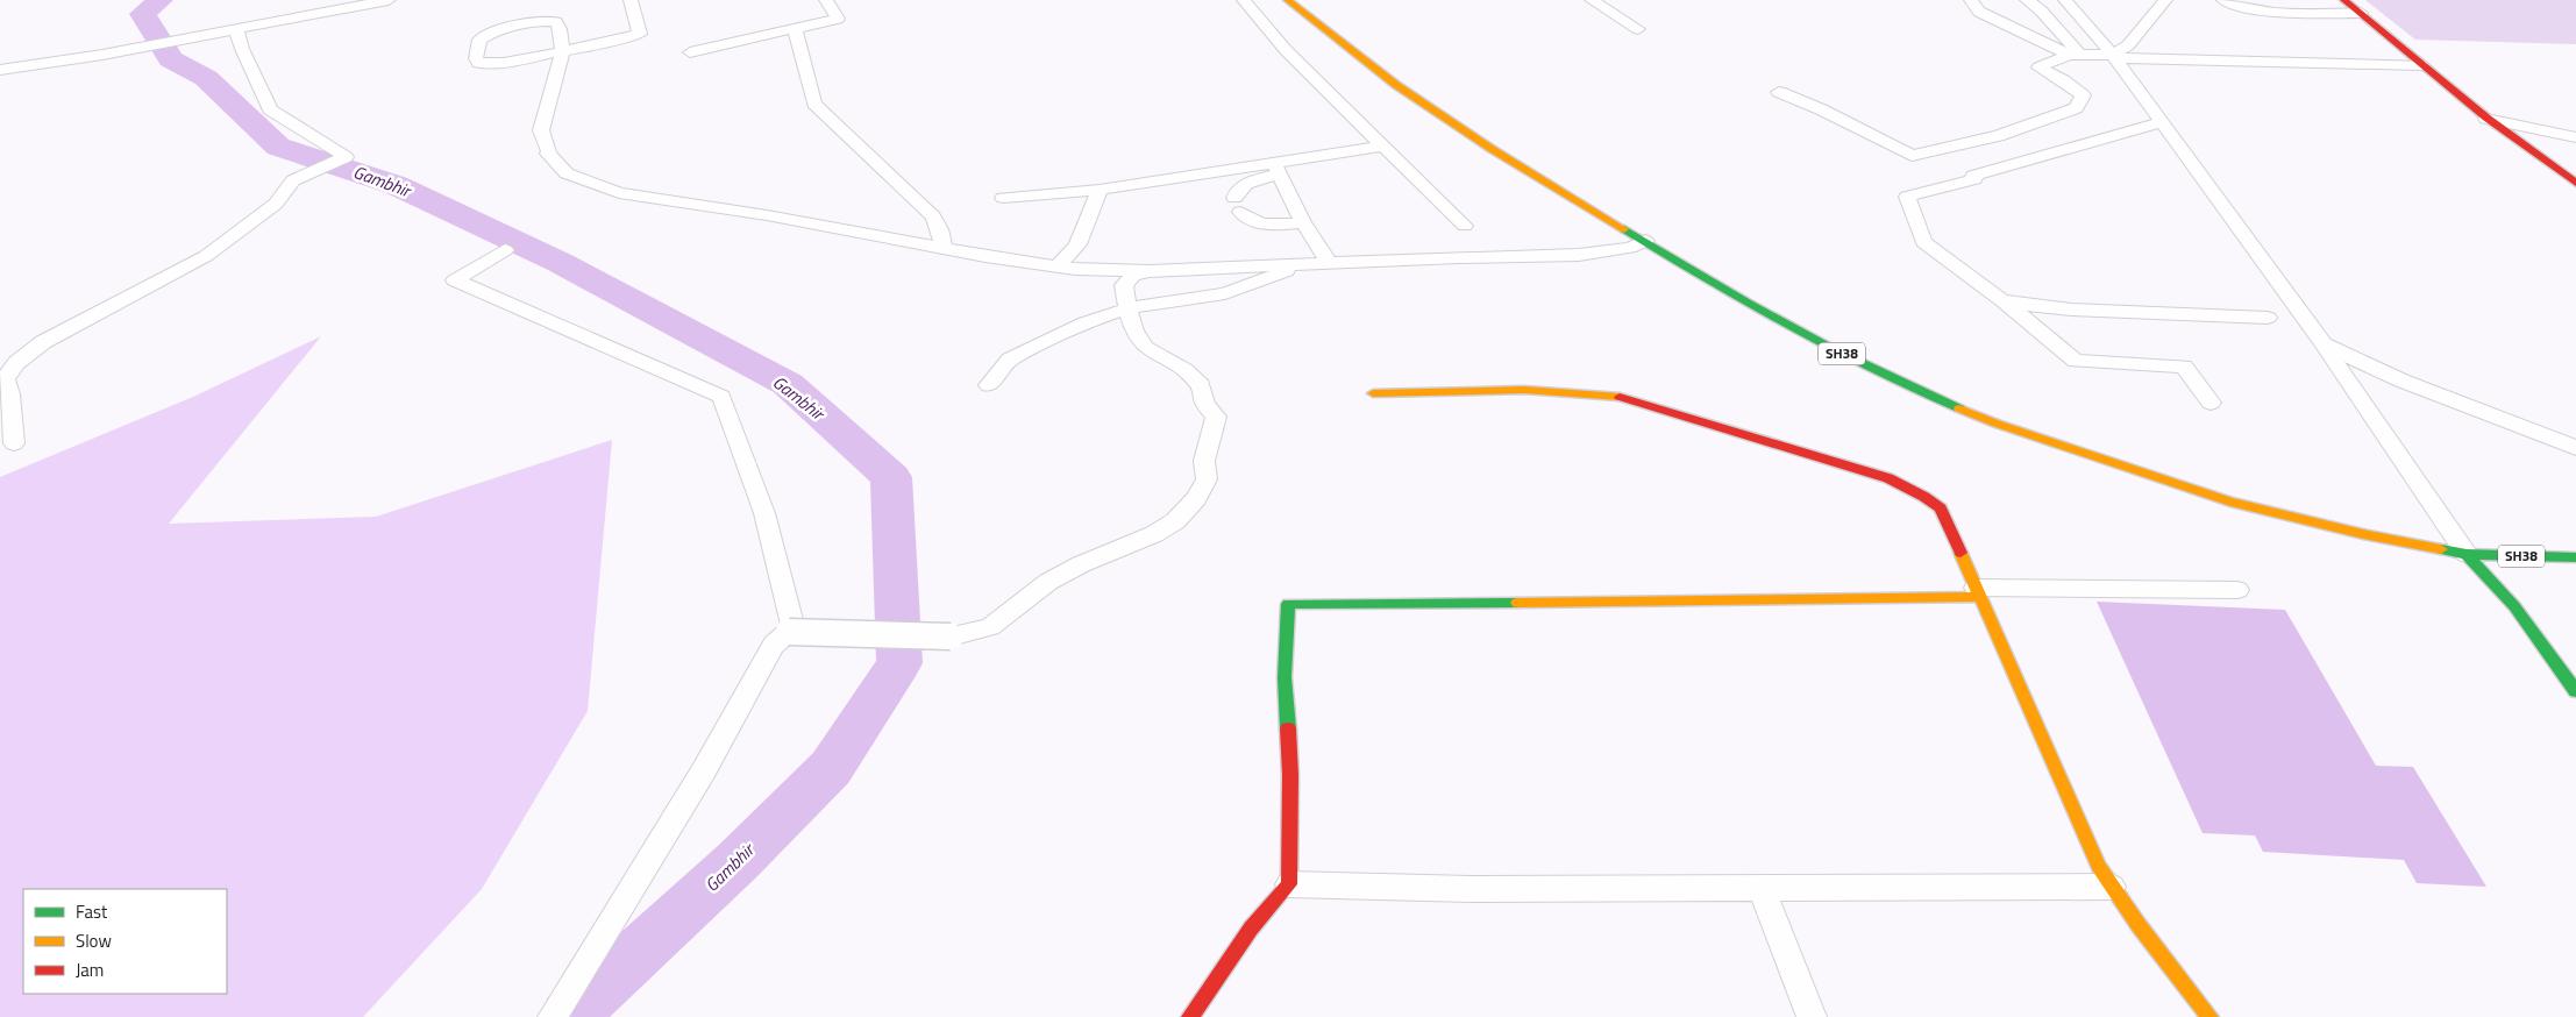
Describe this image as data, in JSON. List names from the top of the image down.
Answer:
{
  "streets": {
    "street": ["SH38"]
  },
  "water": ["Gambhir"],
  "legend": ["Fast", "Slow", "Jam"]
}
